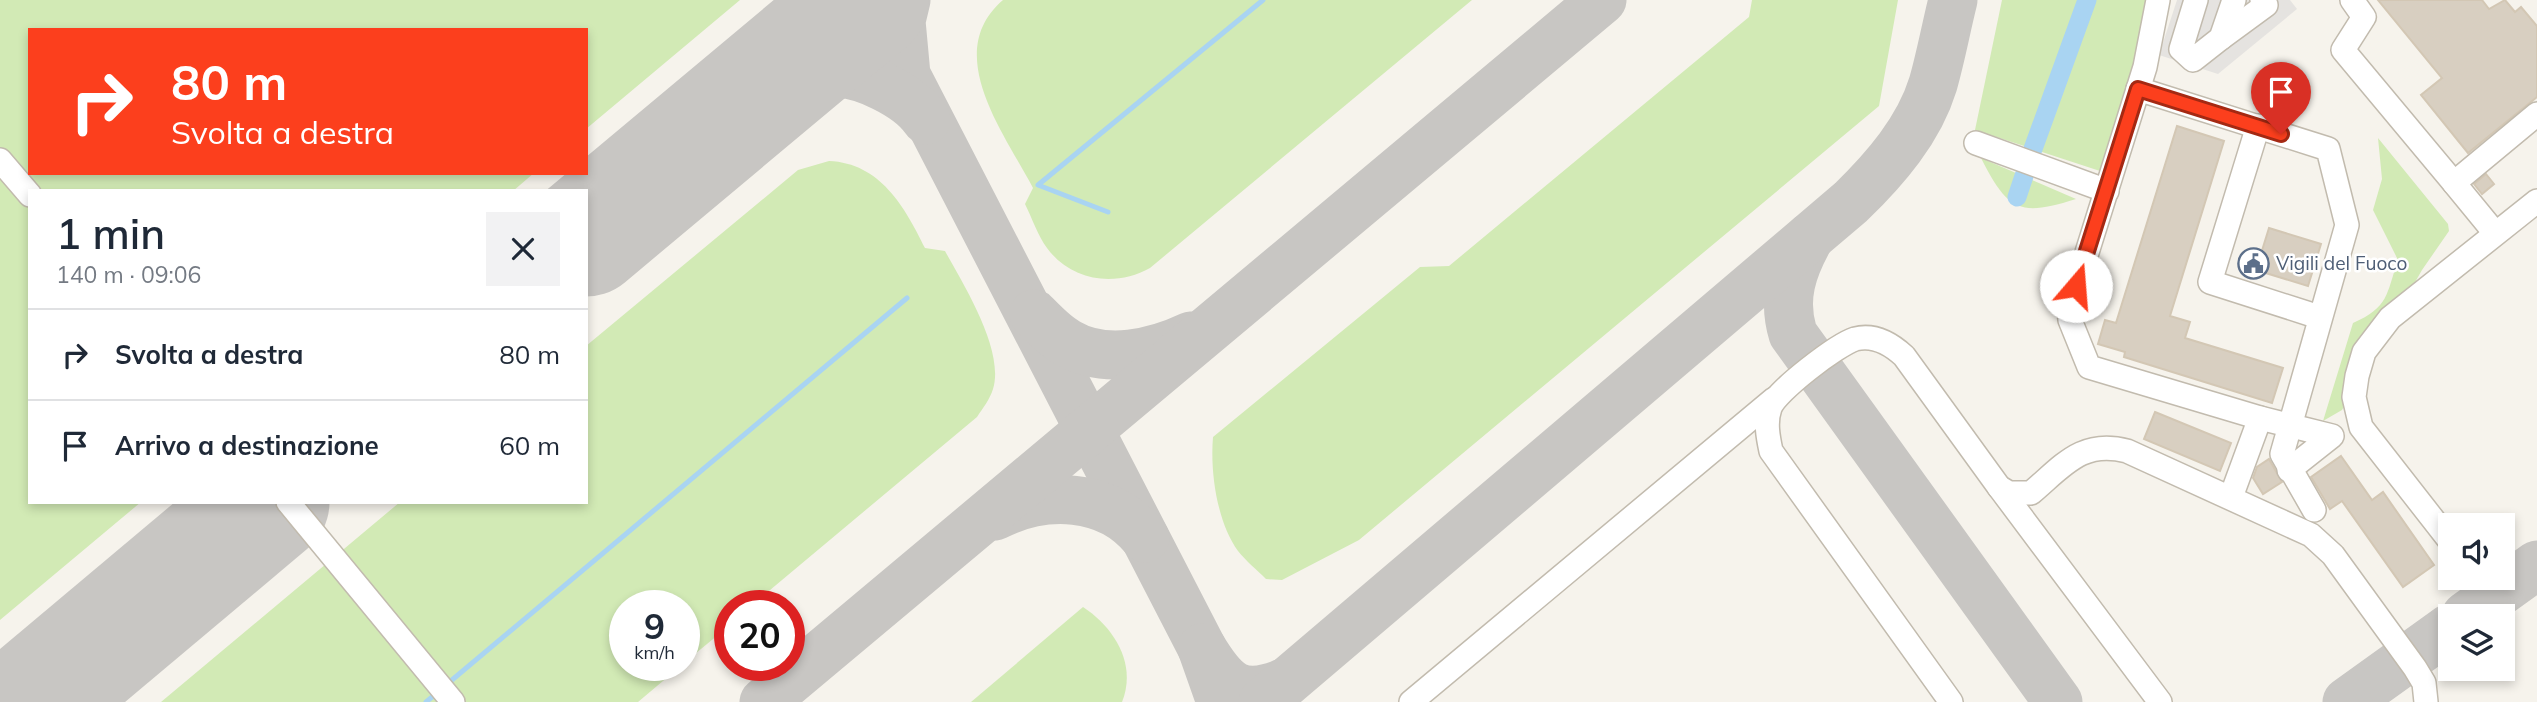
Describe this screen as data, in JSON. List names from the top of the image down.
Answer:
{
  "places": {
    "public building": ["Vigili del Fuoco"]
  },
  "page": {
    "turn": ["80 m", "Svolta a destra"],
    "heading": ["1 min", "140 m · 09:06"],
    "list": [
      {
        "name": "Svolta a destra",
        "value": "80 m"
      },
      {
        "name": "Arrivo a destinazione",
        "value": "60 m"
      }
    ],
    "speed": "9 km/h",
    "limit": "20"
  }
}
